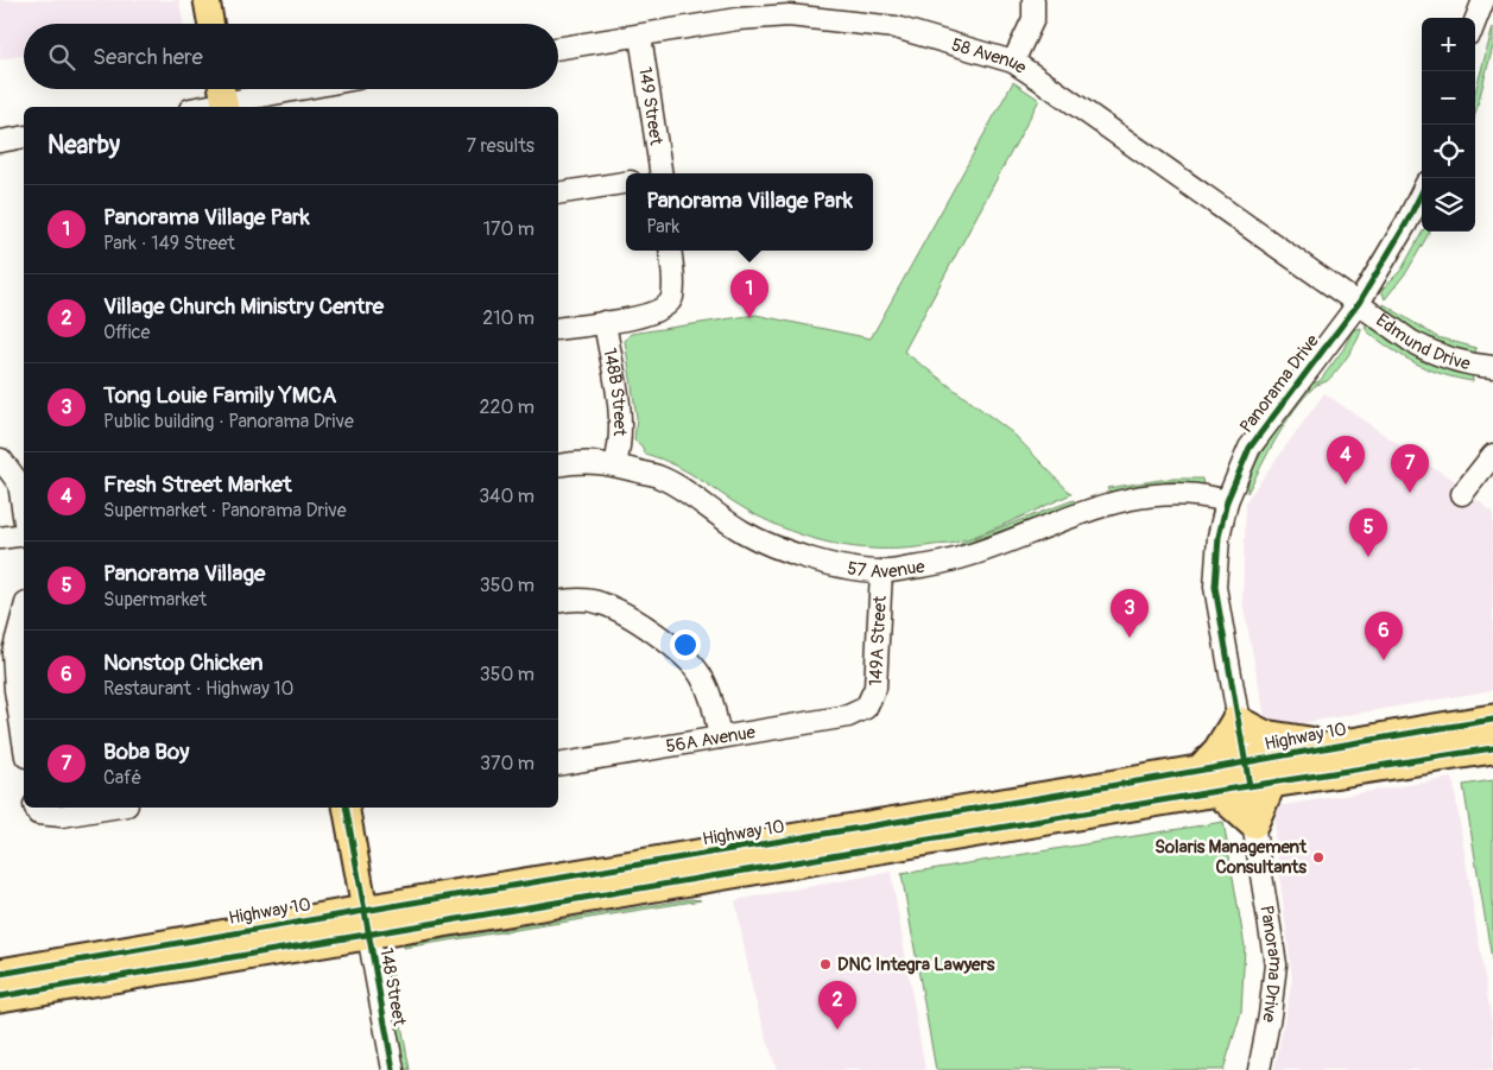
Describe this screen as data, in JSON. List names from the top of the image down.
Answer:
{
  "streets": {
    "highway": ["Highway 10"],
    "main road": ["148 Street"],
    "street": [
      "58 Avenue",
      "149 Street",
      "Edmund Drive",
      "Panorama Drive",
      "148B Street",
      "57 Avenue",
      "149A Street",
      "56A Avenue"
    ]
  },
  "crossings": [
    ["58 Avenue", "149 Street"],
    ["58 Avenue", "Edmund Drive"],
    ["58 Avenue", "Panorama Drive"],
    ["Edmund Drive", "Panorama Drive"],
    ["Panorama Drive", "57 Avenue"],
    ["Panorama Drive", "Highway 10"],
    ["148B Street", "57 Avenue"],
    ["57 Avenue", "149A Street"],
    ["149A Street", "56A Avenue"],
    ["Highway 10", "148 Street"]
  ],
  "places": ["Solaris Management Consultants", "DNC Integra Lawyers"],
  "page": {
    "map_buttons": ["+", "−"],
    "search": "Search here",
    "heading": ["Nearby", "7 results"],
    "popup": ["Panorama Village Park", "Park"],
    "list": [
      {
        "mark": "1",
        "name": "Panorama Village Park",
        "note": "Park · 149 Street",
        "value": "170 m"
      },
      {
        "mark": "2",
        "name": "Village Church Ministry Centre",
        "note": "Office",
        "value": "210 m"
      },
      {
        "mark": "3",
        "name": "Tong Louie Family YMCA",
        "note": "Public building · Panorama Drive",
        "value": "220 m"
      },
      {
        "mark": "4",
        "name": "Fresh Street Market",
        "note": "Supermarket · Panorama Drive",
        "value": "340 m"
      },
      {
        "mark": "5",
        "name": "Panorama Village",
        "note": "Supermarket",
        "value": "350 m"
      },
      {
        "mark": "6",
        "name": "Nonstop Chicken",
        "note": "Restaurant · Highway 10",
        "value": "350 m"
      },
      {
        "mark": "7",
        "name": "Boba Boy",
        "note": "Café",
        "value": "370 m"
      }
    ],
    "pins": [
      "1",
      "4",
      "7",
      "5",
      "3",
      "6",
      "2"
    ]
  }
}
